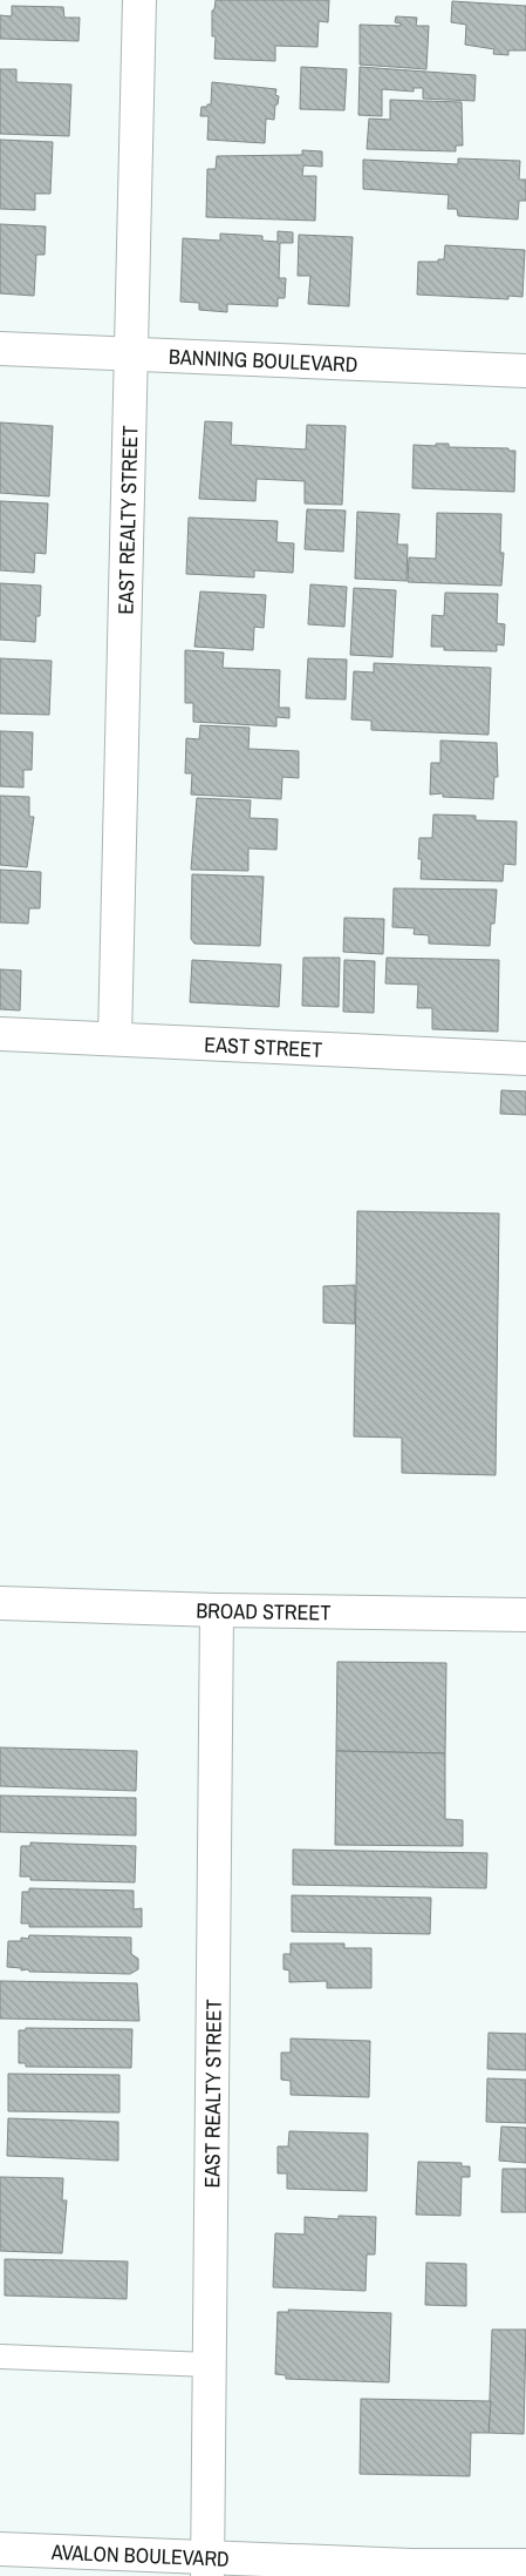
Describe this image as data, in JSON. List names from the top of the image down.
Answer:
{
  "streets": {
    "street": [
      "BANNING BOULEVARD",
      "EAST REALTY STREET",
      "EAST STREET",
      "BROAD STREET",
      "AVALON BOULEVARD"
    ]
  },
  "crossings": [
    ["BANNING BOULEVARD", "EAST REALTY STREET"],
    ["EAST REALTY STREET", "EAST STREET"],
    ["EAST REALTY STREET", "BROAD STREET"],
    ["EAST REALTY STREET", "AVALON BOULEVARD"]
  ]
}
